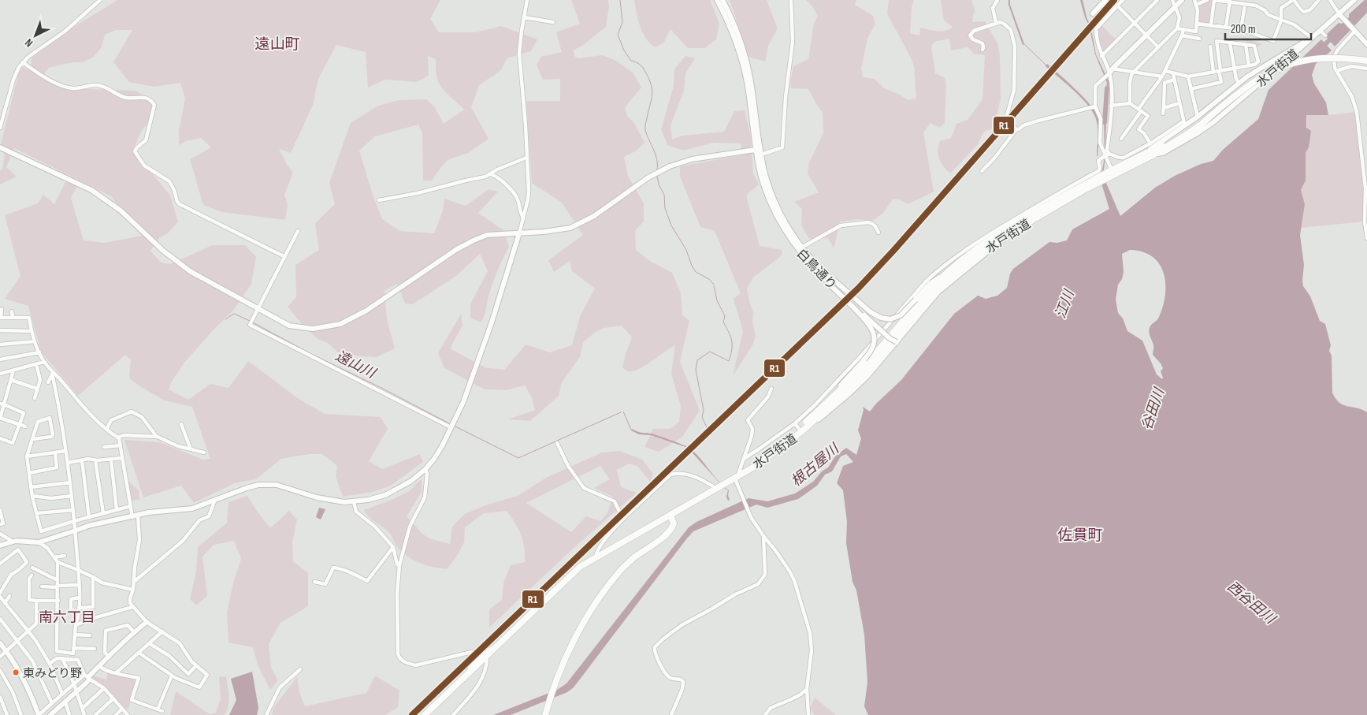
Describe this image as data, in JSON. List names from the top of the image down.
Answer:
{
  "streets": {
    "highway": ["水戸街道"],
    "street": ["白鳥通り"]
  },
  "districts": ["遠山町", "佐貫町", "南六丁目"],
  "water": [
    "江川",
    "遠山川",
    "谷田川",
    "根古屋川",
    "西谷田川"
  ],
  "places": ["東みどり野"],
  "lines": ["transit line R1"],
  "scale_bar": "200 m",
  "north": "bottom left"
}
